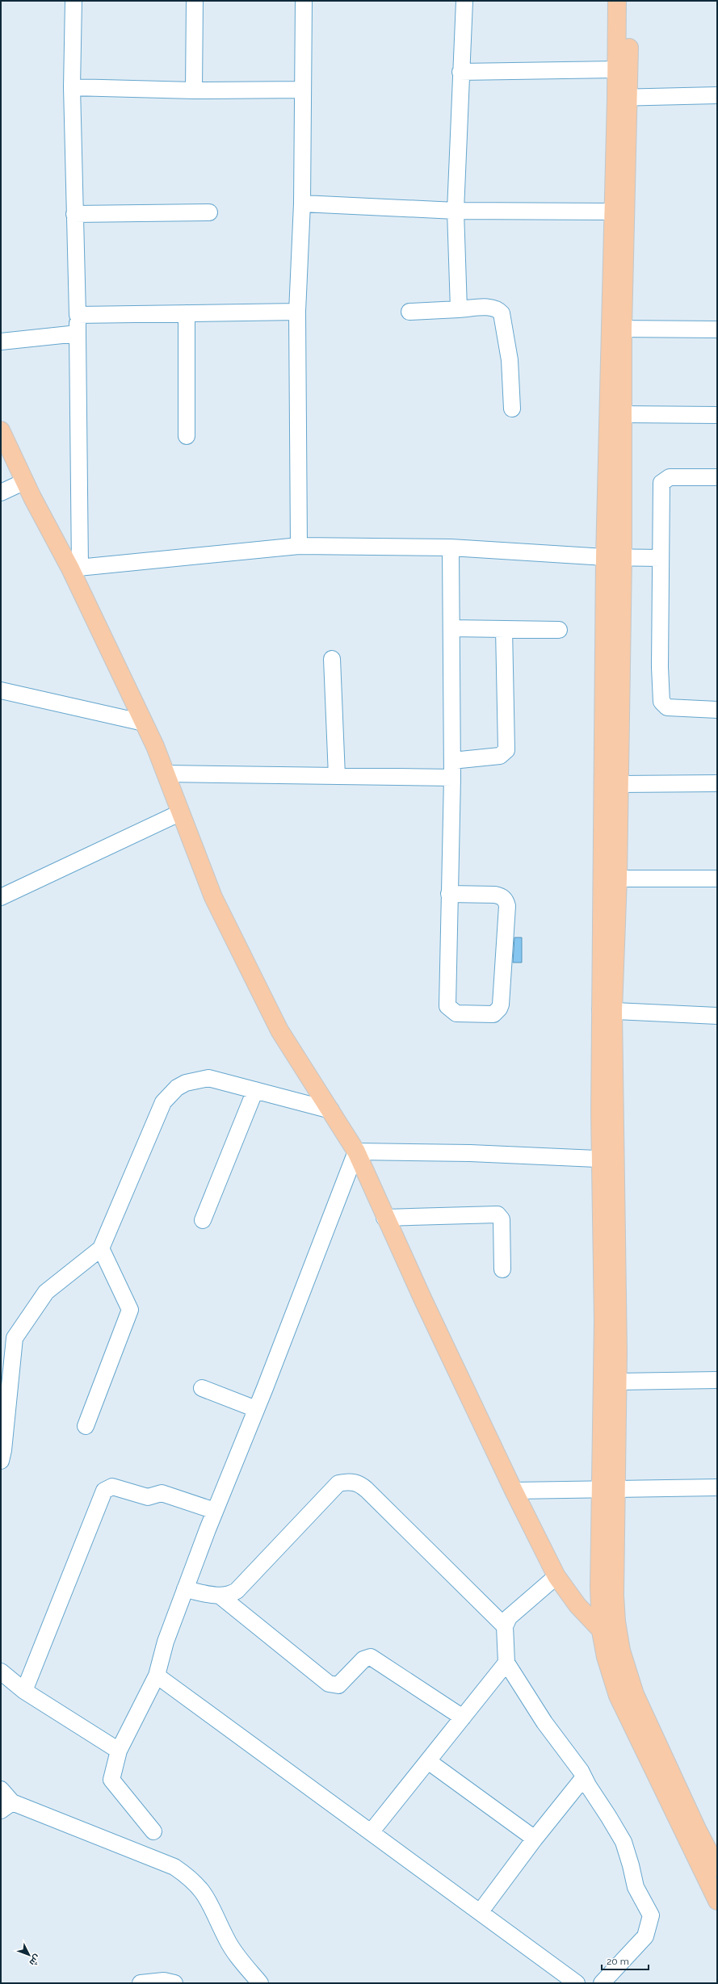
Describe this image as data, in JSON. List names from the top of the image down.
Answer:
{
  "scale_bar": "20 m",
  "north": "bottom right"
}
